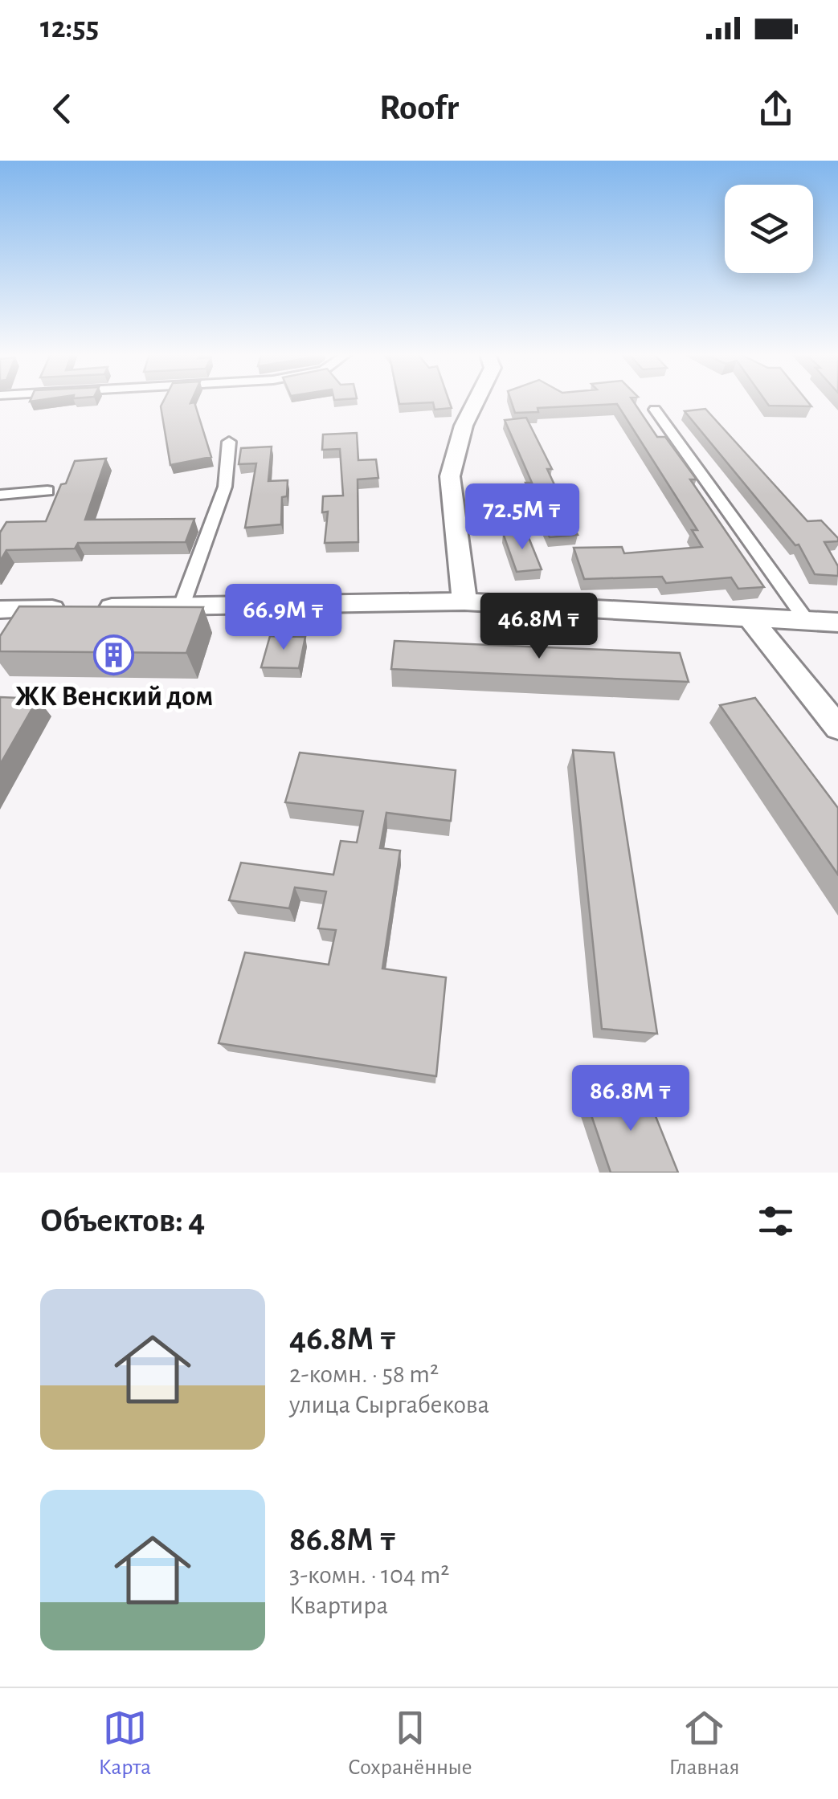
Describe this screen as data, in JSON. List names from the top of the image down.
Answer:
{
  "places": {
    "building": ["ЖК Венский дом"]
  },
  "page": {
    "status": "12:55",
    "header": "Roofr",
    "price": [
      "72.5M ₸",
      "66.9M ₸",
      "46.8M ₸",
      "86.8M ₸"
    ],
    "heading": "Объектов: 4",
    "list": [
      {
        "name": "46.8M ₸",
        "note": "2-комн. · 58 m² · улица Сыргабекова"
      },
      {
        "name": "86.8M ₸",
        "note": "3-комн. · 104 m² · Квартира"
      }
    ],
    "tabs": ["Карта", "Сохранённые", "Главная"]
  }
}
